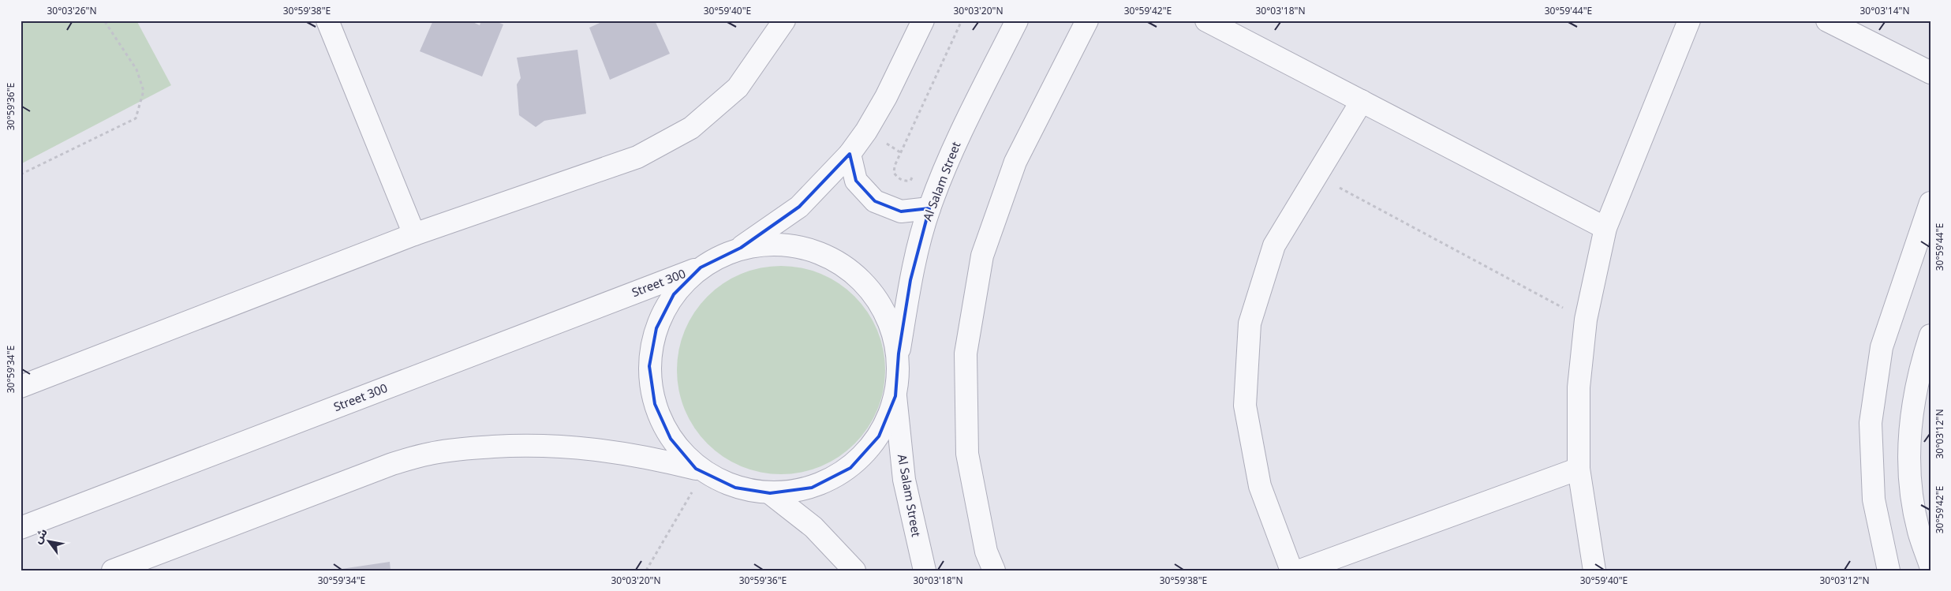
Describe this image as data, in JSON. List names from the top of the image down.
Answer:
{
  "streets": {
    "street": ["Al Salam Street", "Street 300"]
  },
  "north": "top left",
  "coordinates": [
    "30°03'26\"N",
    "30°59'38\"E",
    "30°59'40\"E",
    "30°03'20\"N",
    "30°59'42\"E",
    "30°03'18\"N",
    "30°59'44\"E",
    "30°03'14\"N",
    "30°59'36\"E",
    "30°59'34\"E",
    "30°03'12\"N"
  ]
}
